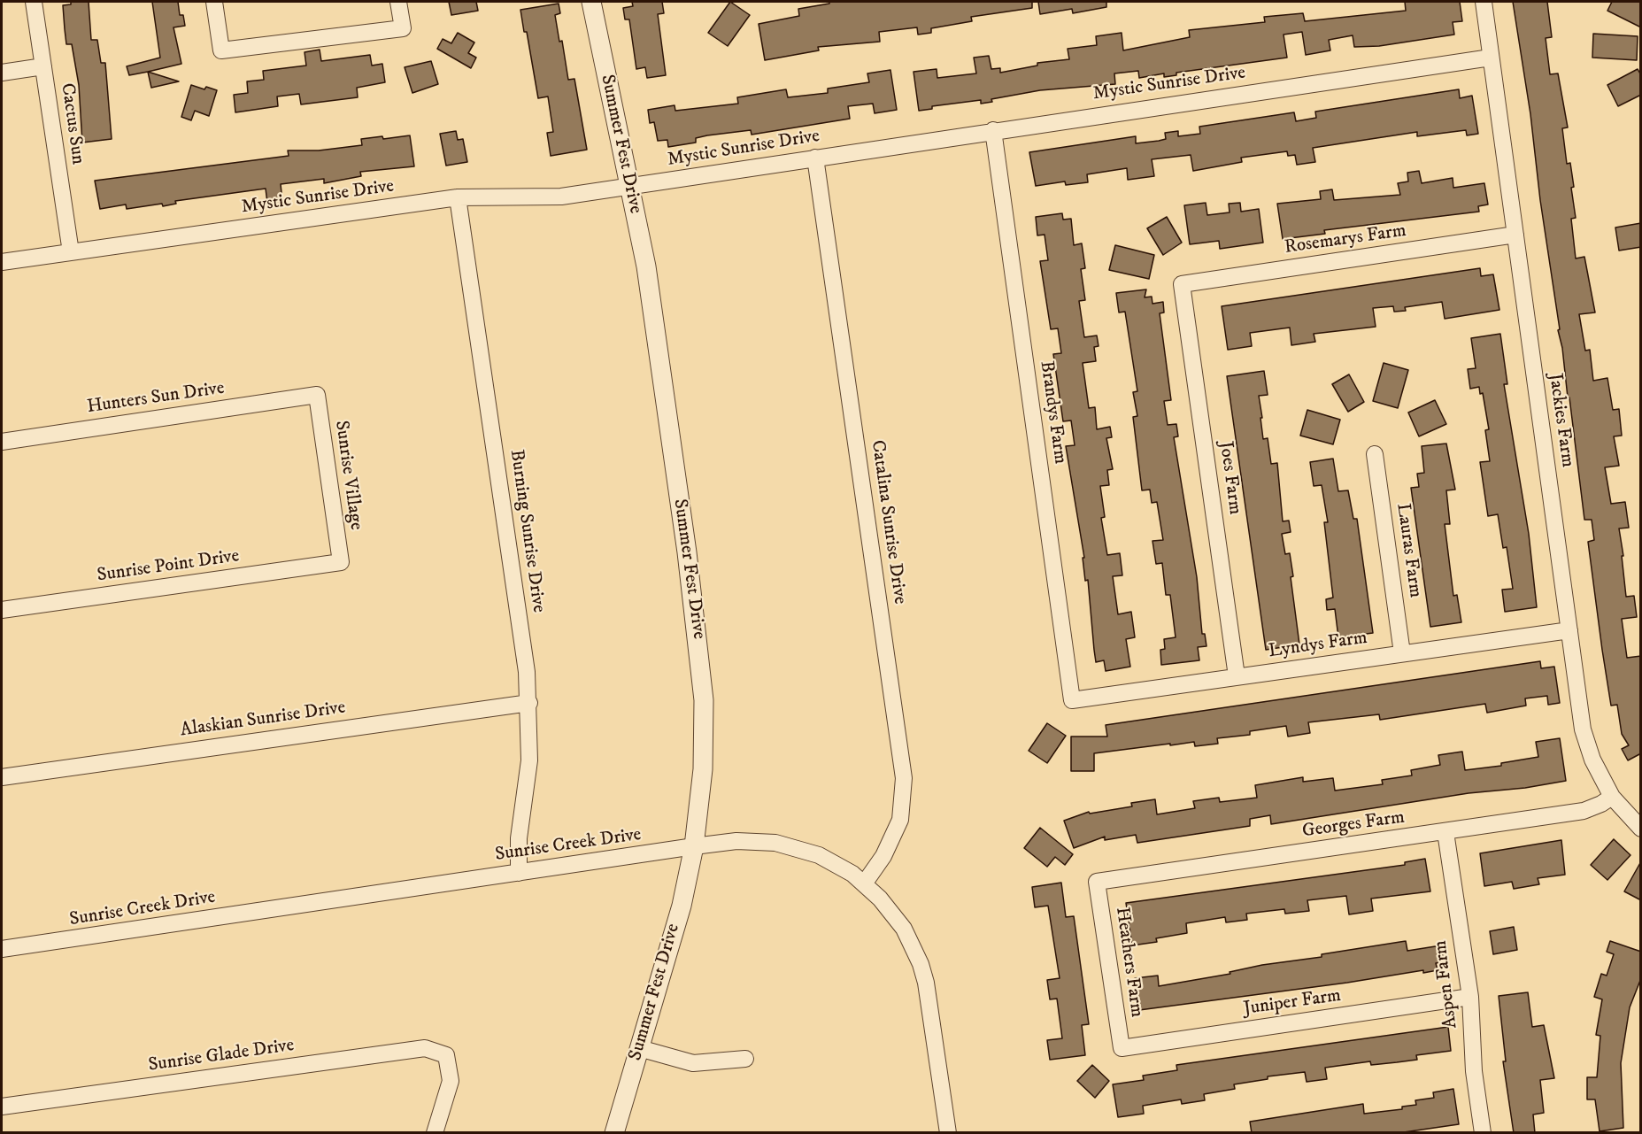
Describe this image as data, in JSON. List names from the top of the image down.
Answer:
{
  "streets": {
    "street": [
      "Mystic Sunrise Drive",
      "Cactus Sun",
      "Summer Fest Drive",
      "Rosemarys Farm",
      "Hunters Sun Drive",
      "Brandys Farm",
      "Jackies Farm",
      "Sunrise Village",
      "Joes Farm",
      "Catalina Sunrise Drive",
      "Burning Sunrise Drive",
      "Lauras Farm",
      "Sunrise Point Drive",
      "Lyndys Farm",
      "Alaskian Sunrise Drive",
      "Georges Farm",
      "Sunrise Creek Drive",
      "Heathers Farm",
      "Aspen Farm",
      "Juniper Farm",
      "Sunrise Glade Drive"
    ]
  },
  "crossings": [
    ["Mystic Sunrise Drive", "Cactus Sun"],
    ["Mystic Sunrise Drive", "Summer Fest Drive"],
    ["Mystic Sunrise Drive", "Brandys Farm"],
    ["Mystic Sunrise Drive", "Jackies Farm"],
    ["Mystic Sunrise Drive", "Catalina Sunrise Drive"],
    ["Mystic Sunrise Drive", "Burning Sunrise Drive"],
    ["Summer Fest Drive", "Sunrise Creek Drive"],
    ["Rosemarys Farm", "Jackies Farm"],
    ["Rosemarys Farm", "Joes Farm"],
    ["Hunters Sun Drive", "Sunrise Village"],
    ["Brandys Farm", "Lyndys Farm"],
    ["Jackies Farm", "Lyndys Farm"],
    ["Jackies Farm", "Georges Farm"],
    ["Sunrise Village", "Sunrise Point Drive"],
    ["Joes Farm", "Lyndys Farm"],
    ["Catalina Sunrise Drive", "Sunrise Creek Drive"],
    ["Burning Sunrise Drive", "Alaskian Sunrise Drive"],
    ["Burning Sunrise Drive", "Sunrise Creek Drive"],
    ["Lauras Farm", "Lyndys Farm"],
    ["Georges Farm", "Heathers Farm"],
    ["Georges Farm", "Aspen Farm"],
    ["Heathers Farm", "Juniper Farm"],
    ["Aspen Farm", "Juniper Farm"]
  ]
}
